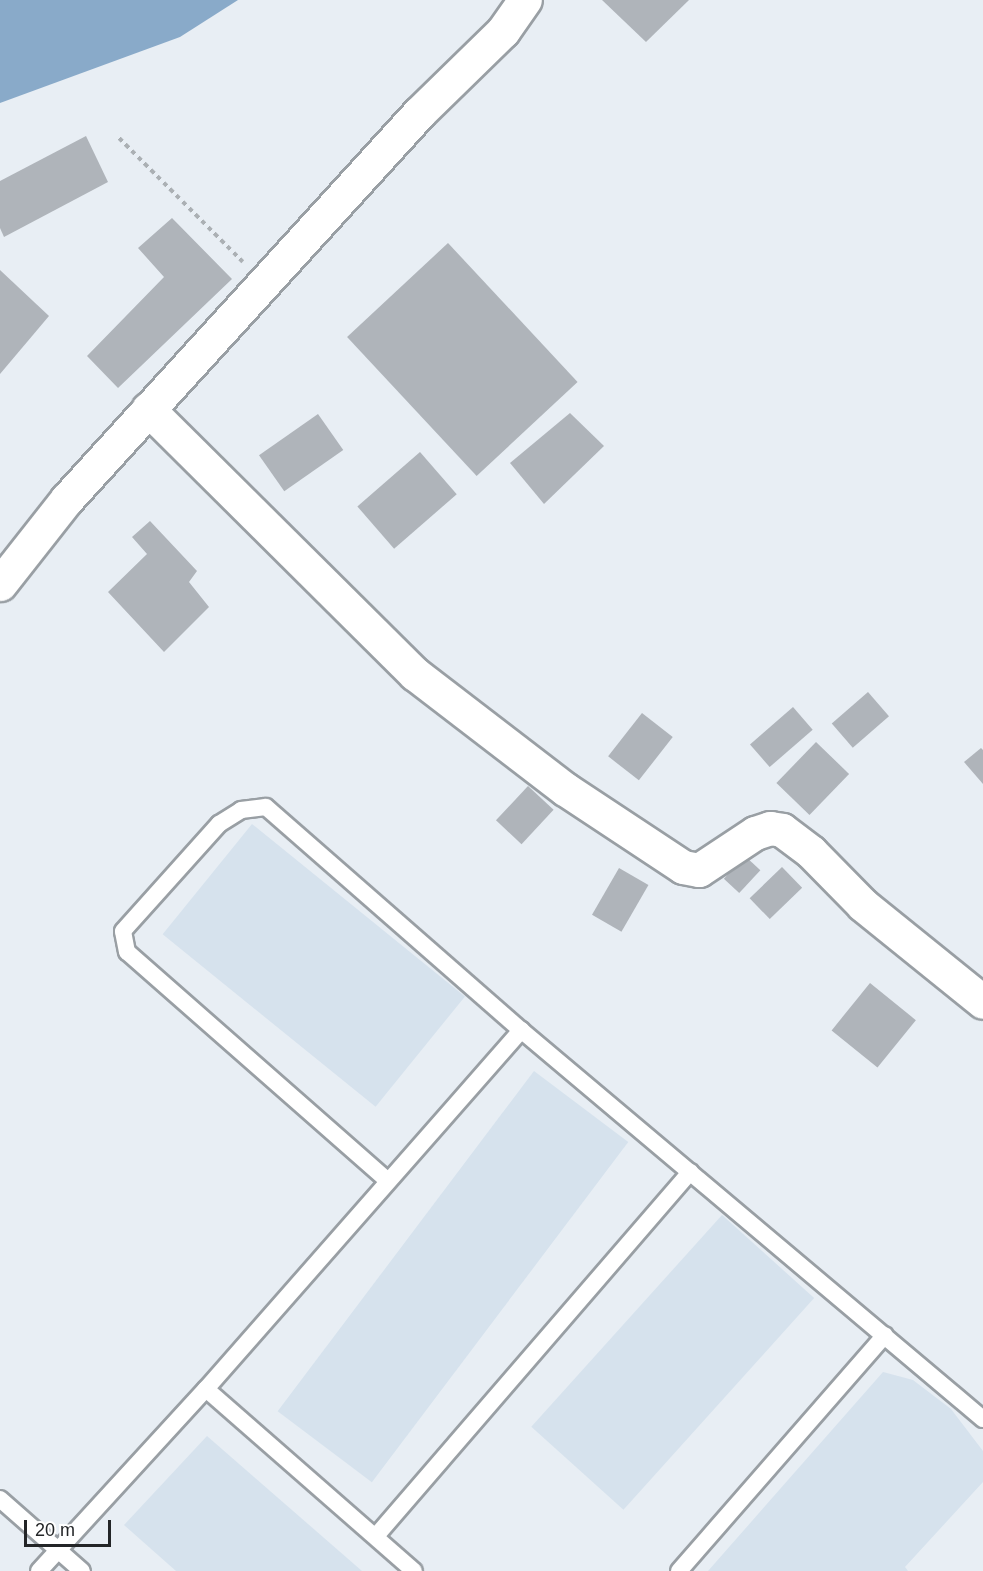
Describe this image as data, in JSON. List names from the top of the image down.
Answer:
{
  "scale_bar": "20 m"
}
